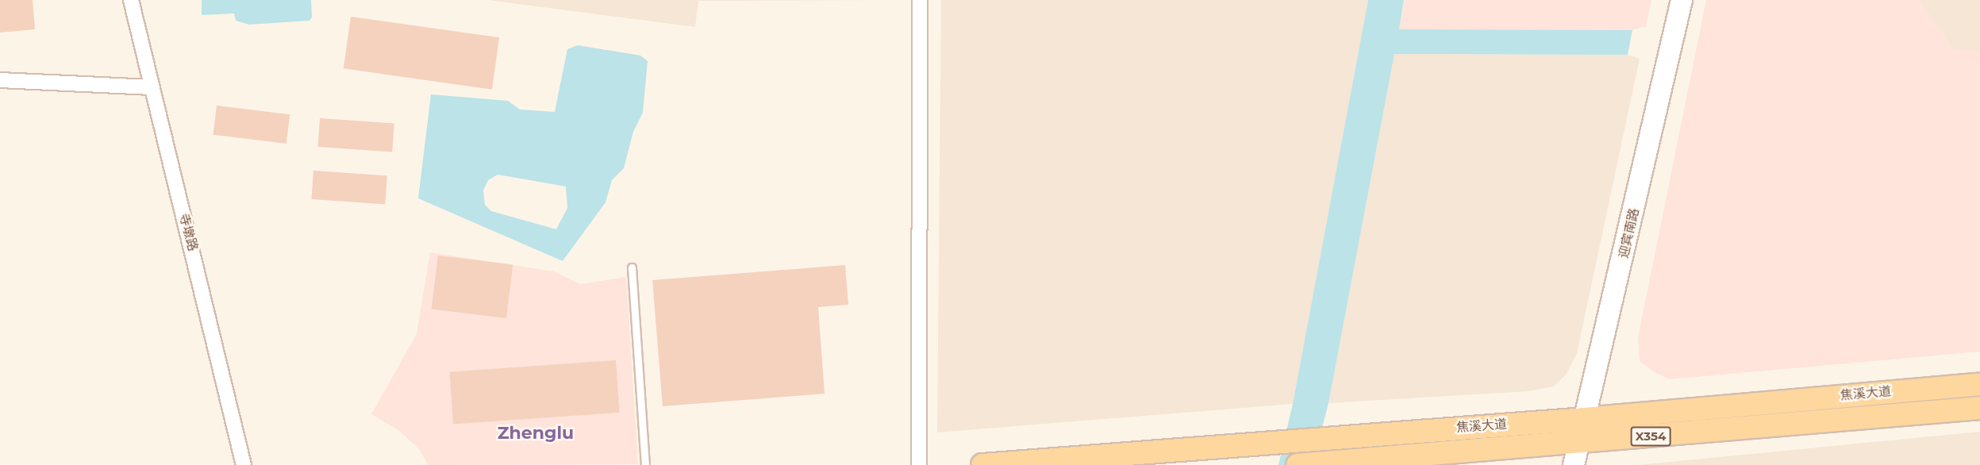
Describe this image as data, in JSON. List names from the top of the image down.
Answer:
{
  "streets": {
    "main road": ["焦溪大道", "X354"],
    "street": ["寺墩路", "迎宾南路"]
  },
  "crossings": [
    ["迎宾南路", "焦溪大道"]
  ],
  "districts": ["Zhenglu"]
}
